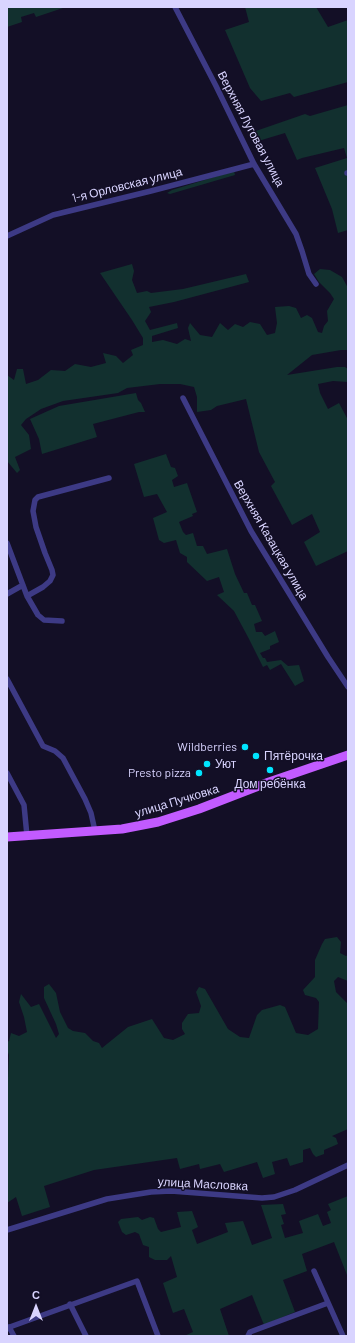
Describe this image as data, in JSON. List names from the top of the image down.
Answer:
{
  "streets": {
    "main road": ["улица Пучковка"],
    "street": [
      "Верхняя Луговая улица",
      "1-я Орловская улица",
      "Верхняя Казацкая улица",
      "улица Масловка"
    ]
  },
  "crossings": [
    ["Верхняя Луговая улица", "1-я Орловская улица"]
  ],
  "places": [
    "Wildberries",
    "Пятёрочка",
    "Уют",
    "Дом ребёнка",
    "Presto pizza"
  ],
  "north": "top"
}
